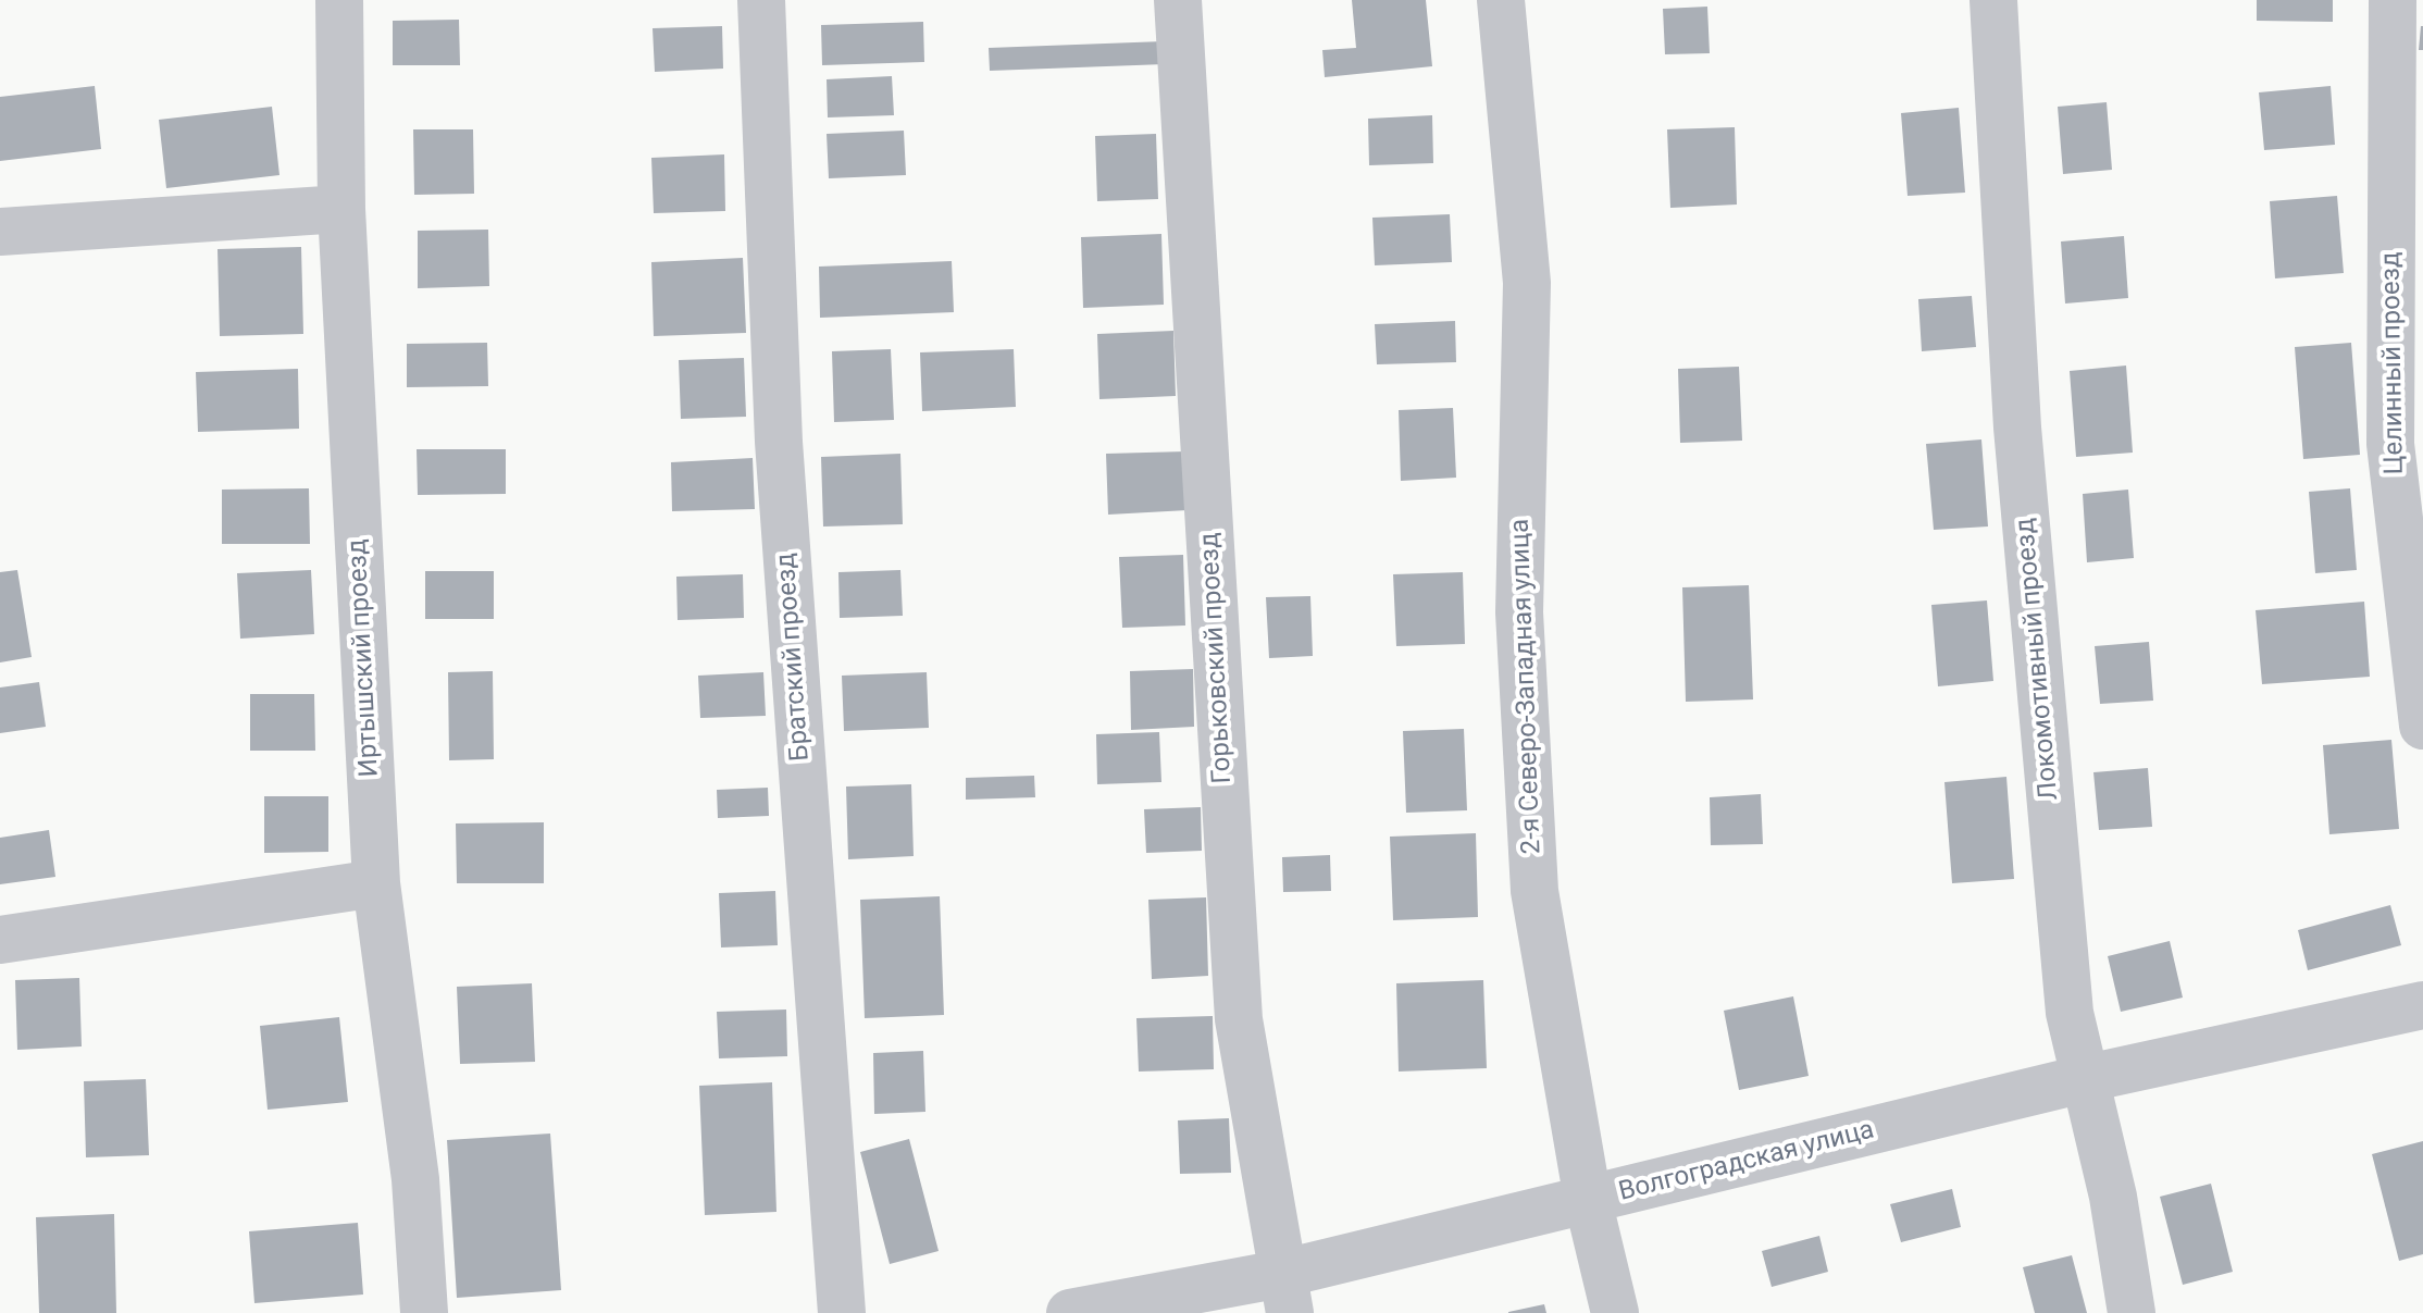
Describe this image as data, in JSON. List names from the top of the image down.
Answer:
{
  "streets": {
    "street": [
      "Целинный проезд",
      "Братский проезд",
      "Иртышский проезд",
      "Горьковский проезд",
      "Локомотивный проезд",
      "2-я Северо-Западная улица",
      "Волгоградская улица"
    ]
  },
  "crossings": [
    ["Горьковский проезд", "Волгоградская улица"],
    ["Локомотивный проезд", "Волгоградская улица"],
    ["2-я Северо-Западная улица", "Волгоградская улица"]
  ]
}
